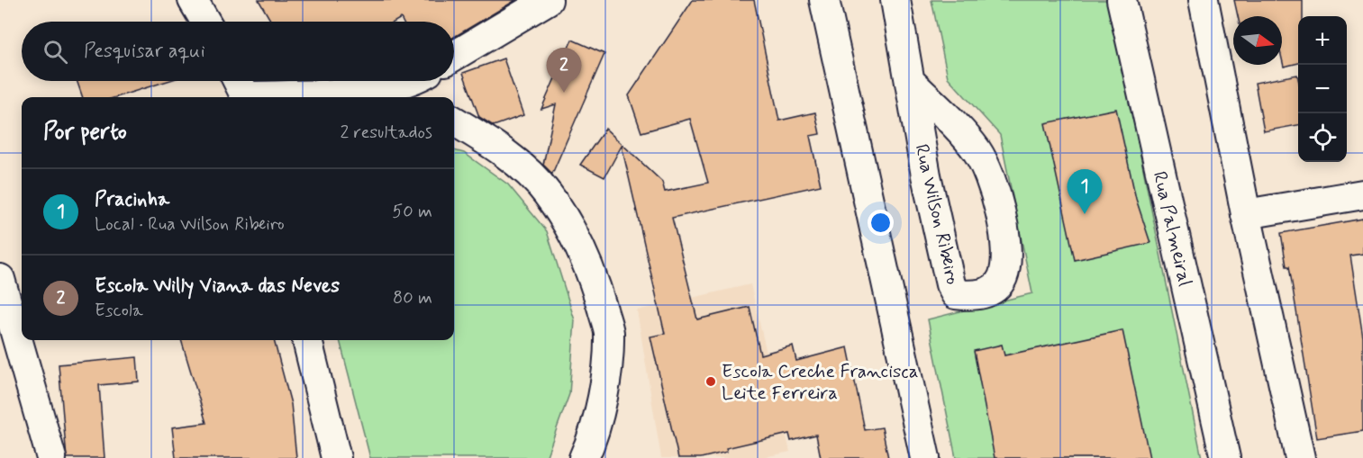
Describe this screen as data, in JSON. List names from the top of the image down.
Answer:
{
  "streets": {
    "street": ["Rua Wilson Ribeiro", "Rua Palmeiral"]
  },
  "places": ["Escola Creche Francisca Leite Ferreira"],
  "north": "right",
  "page": {
    "map_buttons": ["+", "−"],
    "search": "Pesquisar aqui",
    "pins": ["2", "1"],
    "heading": ["Por perto", "2 resultados"],
    "list": [
      {
        "mark": "1",
        "name": "Pracinha",
        "note": "Local · Rua Wilson Ribeiro",
        "value": "50 m"
      },
      {
        "mark": "2",
        "name": "Escola Willy Viana das Neves",
        "note": "Escola",
        "value": "80 m"
      }
    ]
  }
}
